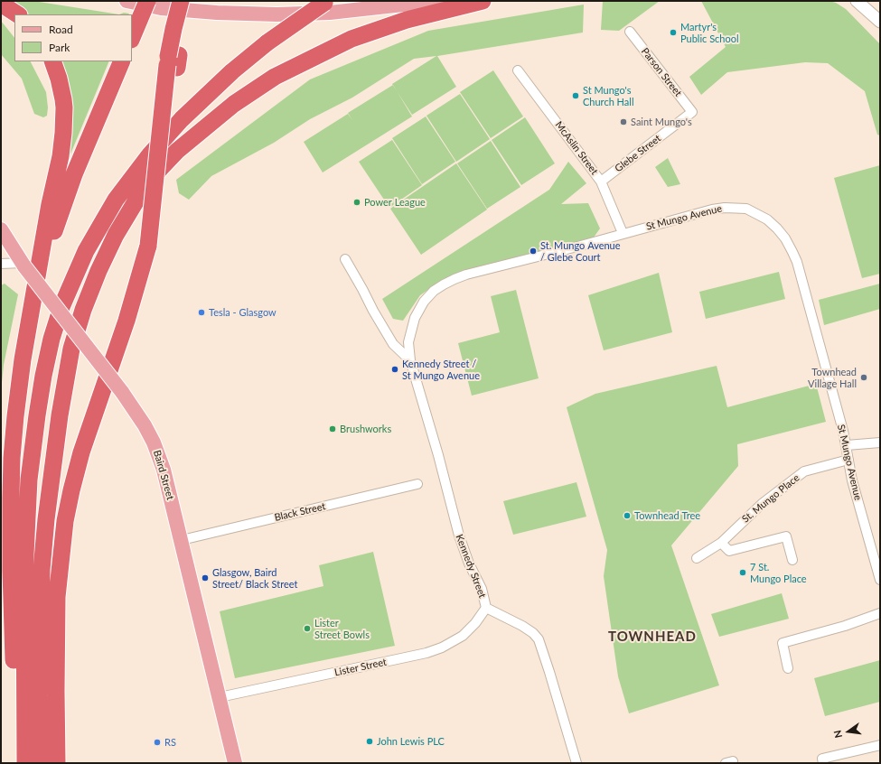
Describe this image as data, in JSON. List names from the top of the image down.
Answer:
{
  "streets": {
    "main road": ["Baird Street"],
    "street": [
      "Parson Street",
      "McAslin Street",
      "Glebe Street",
      "St Mungo Avenue",
      "St. Mungo Place",
      "Black Street",
      "Kennedy Street",
      "Lister Street"
    ]
  },
  "crossings": [
    ["Parson Street", "Glebe Street"],
    ["McAslin Street", "Glebe Street"],
    ["McAslin Street", "St Mungo Avenue"],
    ["St Mungo Avenue", "St. Mungo Place"],
    ["St Mungo Avenue", "Kennedy Street"],
    ["Baird Street", "Black Street"],
    ["Baird Street", "Lister Street"],
    ["Kennedy Street", "Lister Street"]
  ],
  "districts": ["TOWNHEAD"],
  "places": [
    "Martyr's Public School",
    "St Mungo's Church Hall",
    "Saint Mungo's",
    "Power League",
    "St. Mungo Avenue / Glebe Court",
    "Tesla - Glasgow",
    "Kennedy Street / St Mungo Avenue",
    "Townhead Village Hall",
    "Brushworks",
    "Townhead Tree",
    "7 St. Mungo Place",
    "Glasgow, Baird Street/ Black Street",
    "Lister Street Bowls",
    "John Lewis PLC",
    "RS"
  ],
  "legend": ["Road", "Park"],
  "north": "left"
}
